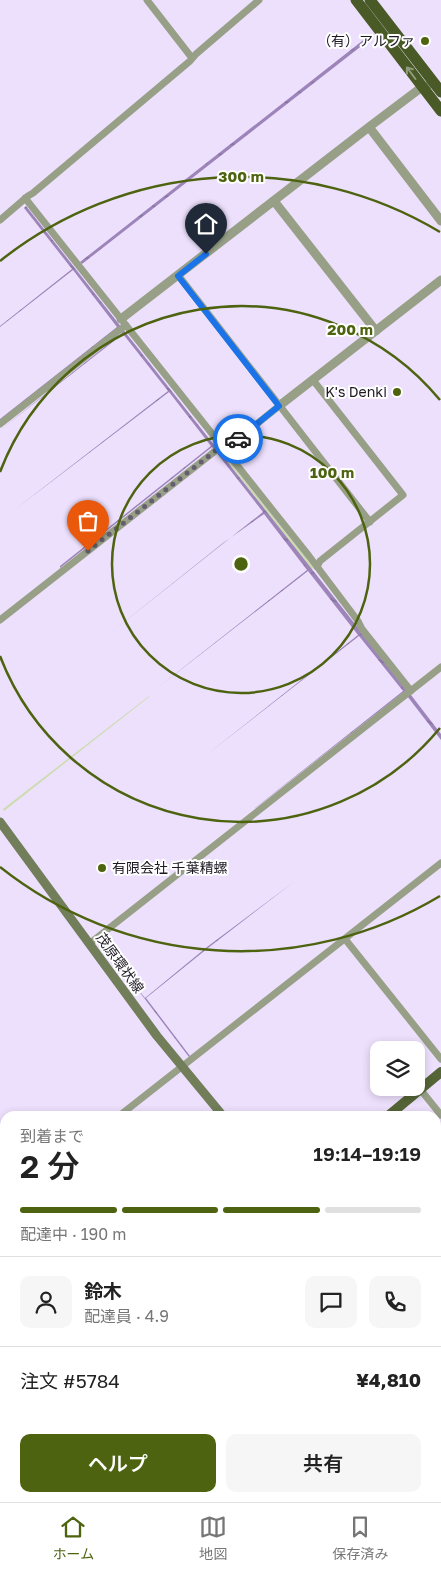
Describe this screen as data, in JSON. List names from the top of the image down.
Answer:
{
  "streets": {
    "main road": ["茂原環状線"]
  },
  "places": ["（有）アルファ", "K's Denki", "有限会社 千葉精螺"],
  "page": {
    "heading": ["2 分", "到着まで", "19:14–19:19"],
    "panel": [
      "鈴木",
      "配達員 · 4.9",
      "注文 #5784",
      "¥4,810"
    ],
    "bar": "配達中 · 190 m",
    "buttons": ["ヘルプ", "共有"],
    "tabs": ["ホーム", "地図", "保存済み"]
  },
  "rings": ["300 m", "200 m", "100 m"]
}
